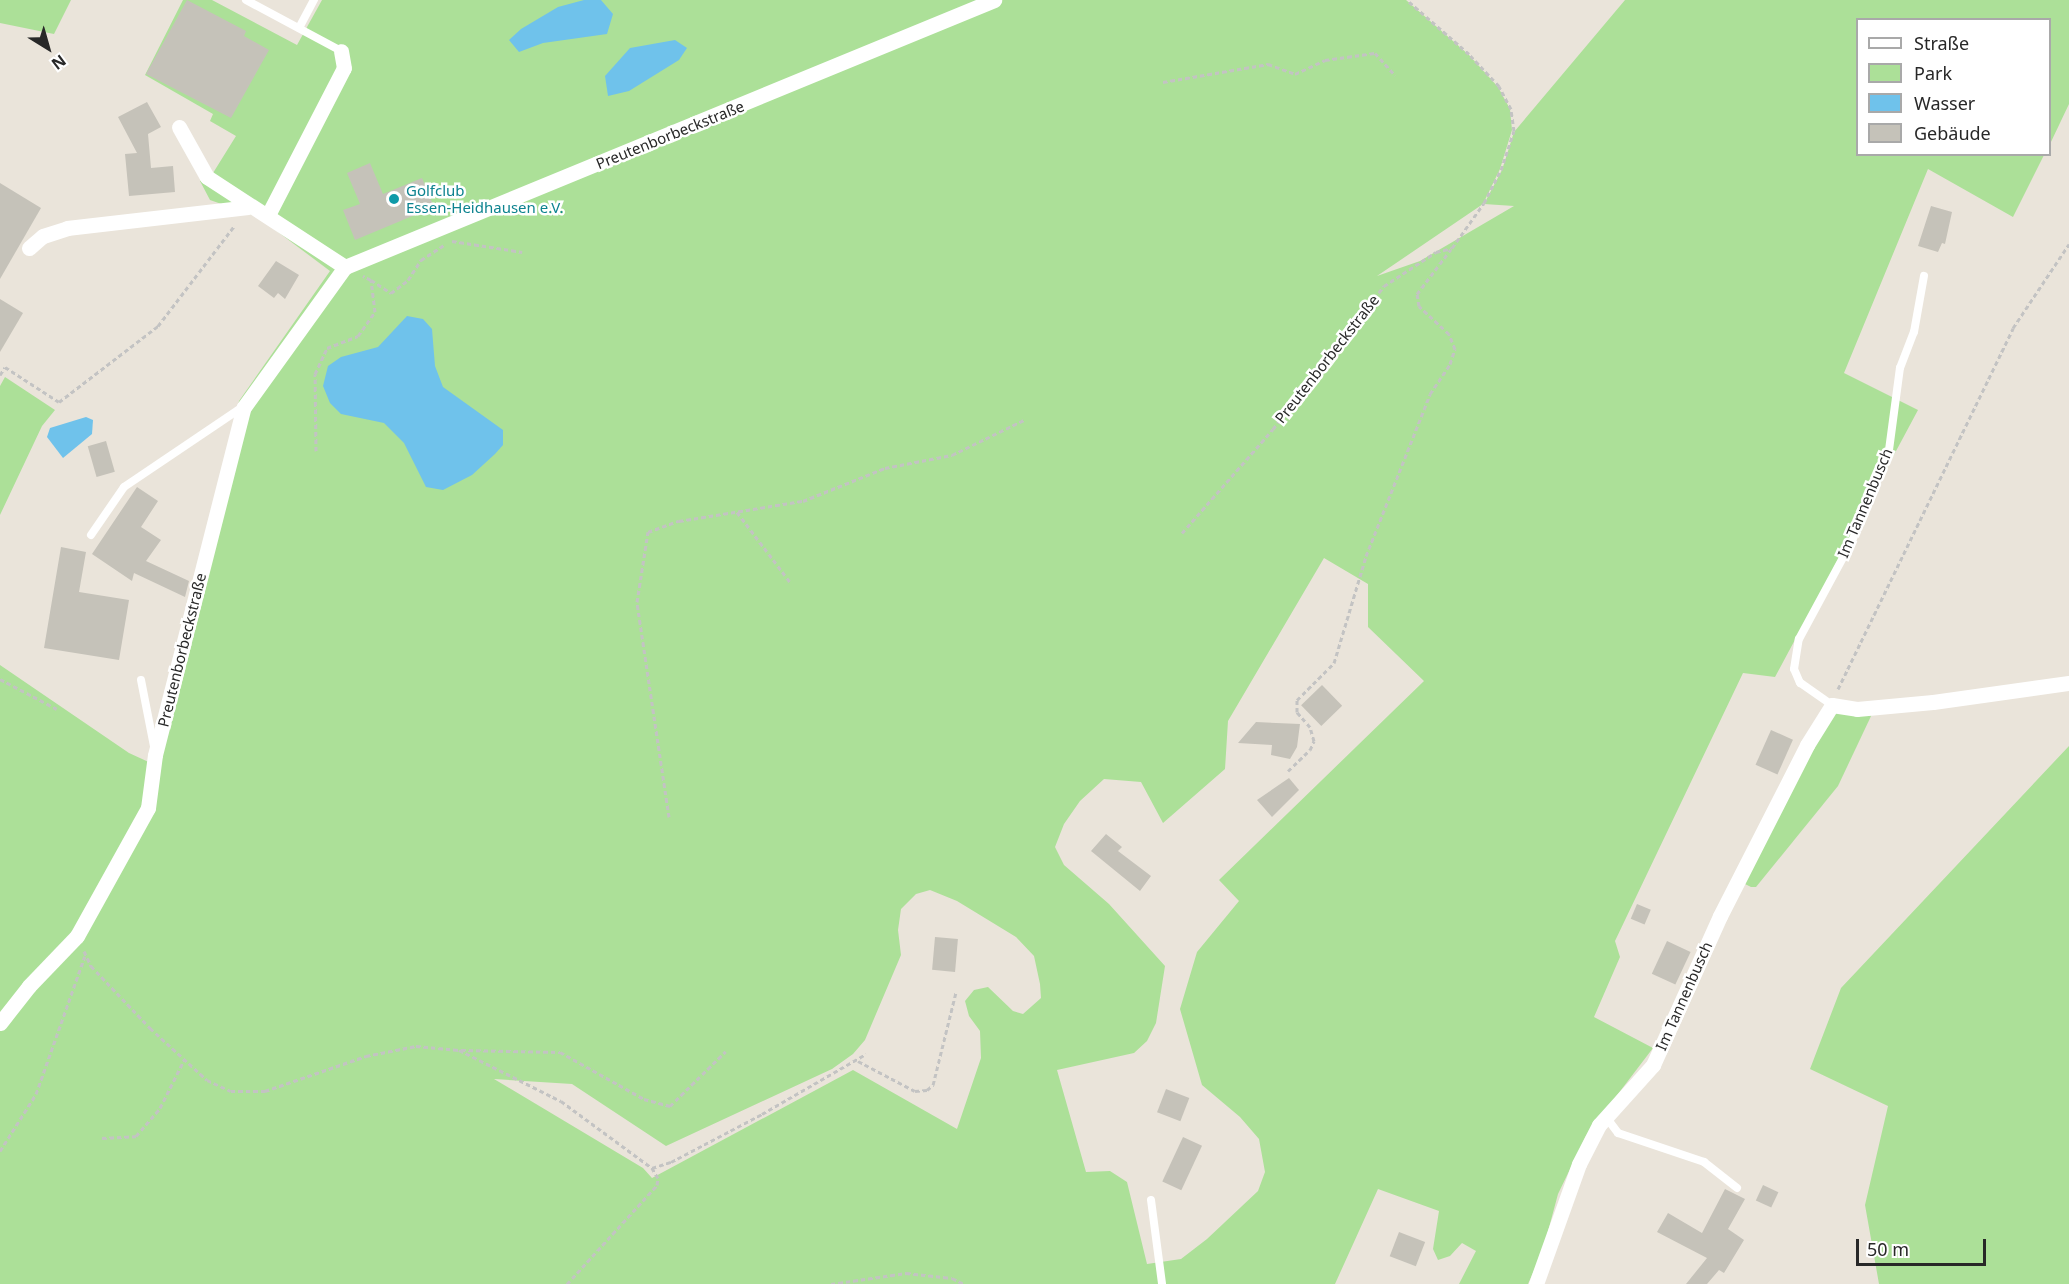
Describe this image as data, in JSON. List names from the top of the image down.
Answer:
{
  "streets": {
    "street": ["Preutenborbeckstraße", "Im Tannenbusch"]
  },
  "places": ["Golfclub Essen-Heidhausen e.V."],
  "legend": [
    "Straße",
    "Park",
    "Wasser",
    "Gebäude"
  ],
  "scale_bar": "50 m",
  "north": "bottom right"
}
